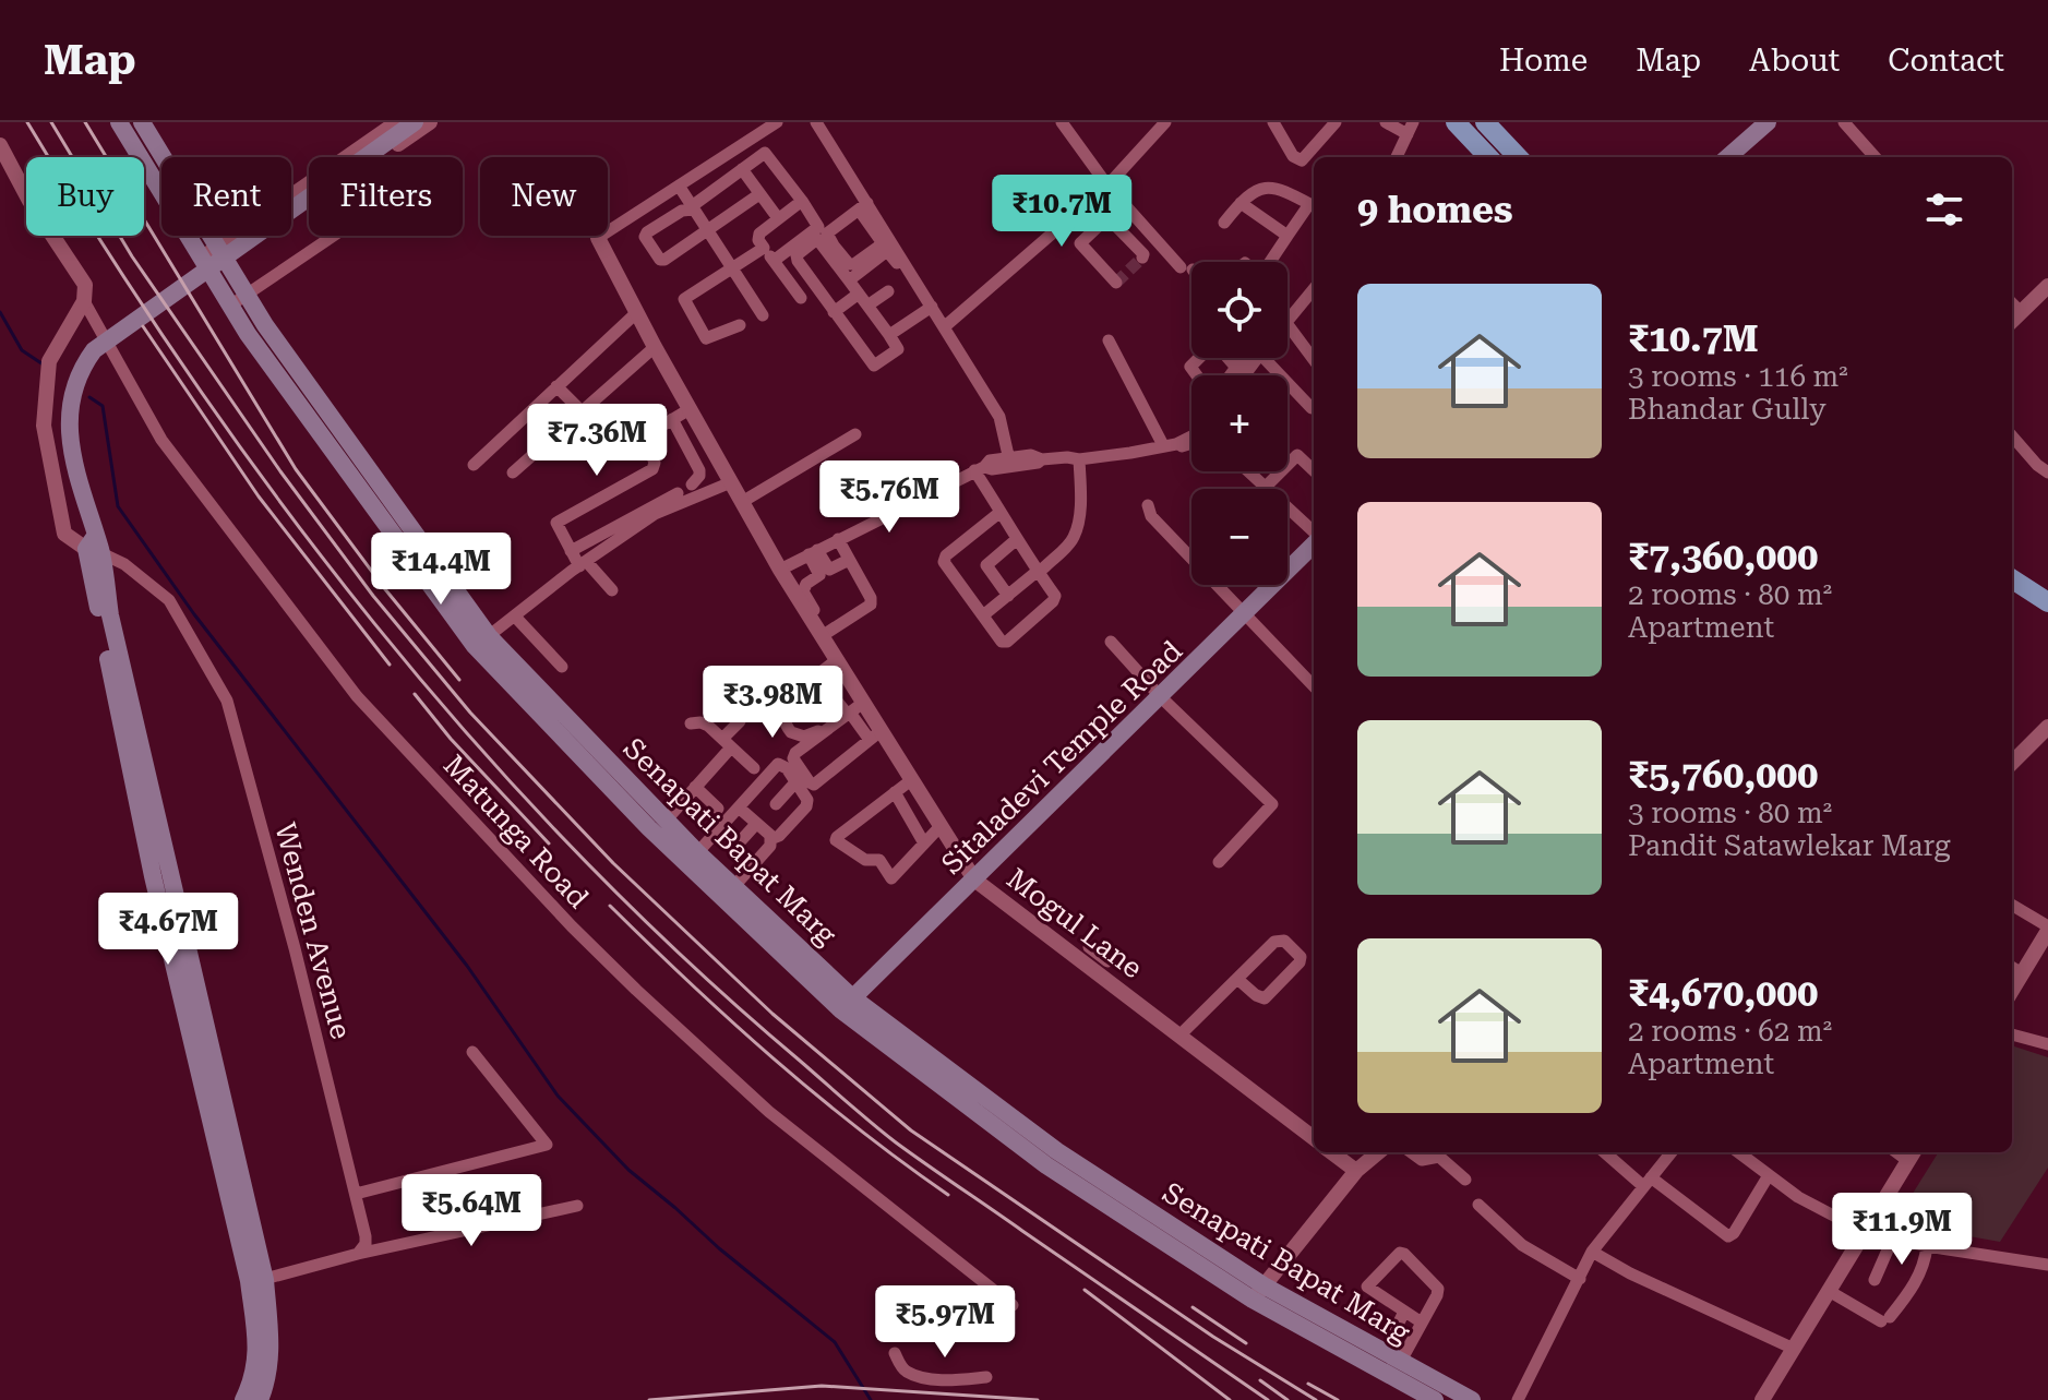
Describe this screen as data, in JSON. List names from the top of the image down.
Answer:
{
  "streets": {
    "main road": ["Sitaladevi Temple Road", "Senapati Bapat Marg"],
    "street": ["Matunga Road", "Mogul Lane", "Wenden Avenue"]
  },
  "crossings": [
    ["Sitaladevi Temple Road", "Senapati Bapat Marg"],
    ["Sitaladevi Temple Road", "Mogul Lane"]
  ],
  "page": {
    "header": "Map",
    "nav": [
      "Home",
      "Map",
      "About",
      "Contact"
    ],
    "chip": [
      "Buy",
      "Rent",
      "Filters",
      "New"
    ],
    "heading": "9 homes",
    "price": [
      "₹10.7M",
      "₹7.36M",
      "₹5.76M",
      "₹14.4M",
      "₹3.98M",
      "₹4.67M",
      "₹5.64M",
      "₹11.9M",
      "₹5.97M"
    ],
    "map_buttons": ["+", "−"],
    "list": [
      {
        "name": "₹10.7M",
        "note": "3 rooms · 116 m² · Bhandar Gully"
      },
      {
        "name": "₹7,360,000",
        "note": "2 rooms · 80 m² · Apartment"
      },
      {
        "name": "₹5,760,000",
        "note": "3 rooms · 80 m² · Pandit Satawlekar Marg"
      },
      {
        "name": "₹4,670,000",
        "note": "2 rooms · 62 m² · Apartment"
      }
    ]
  }
}
